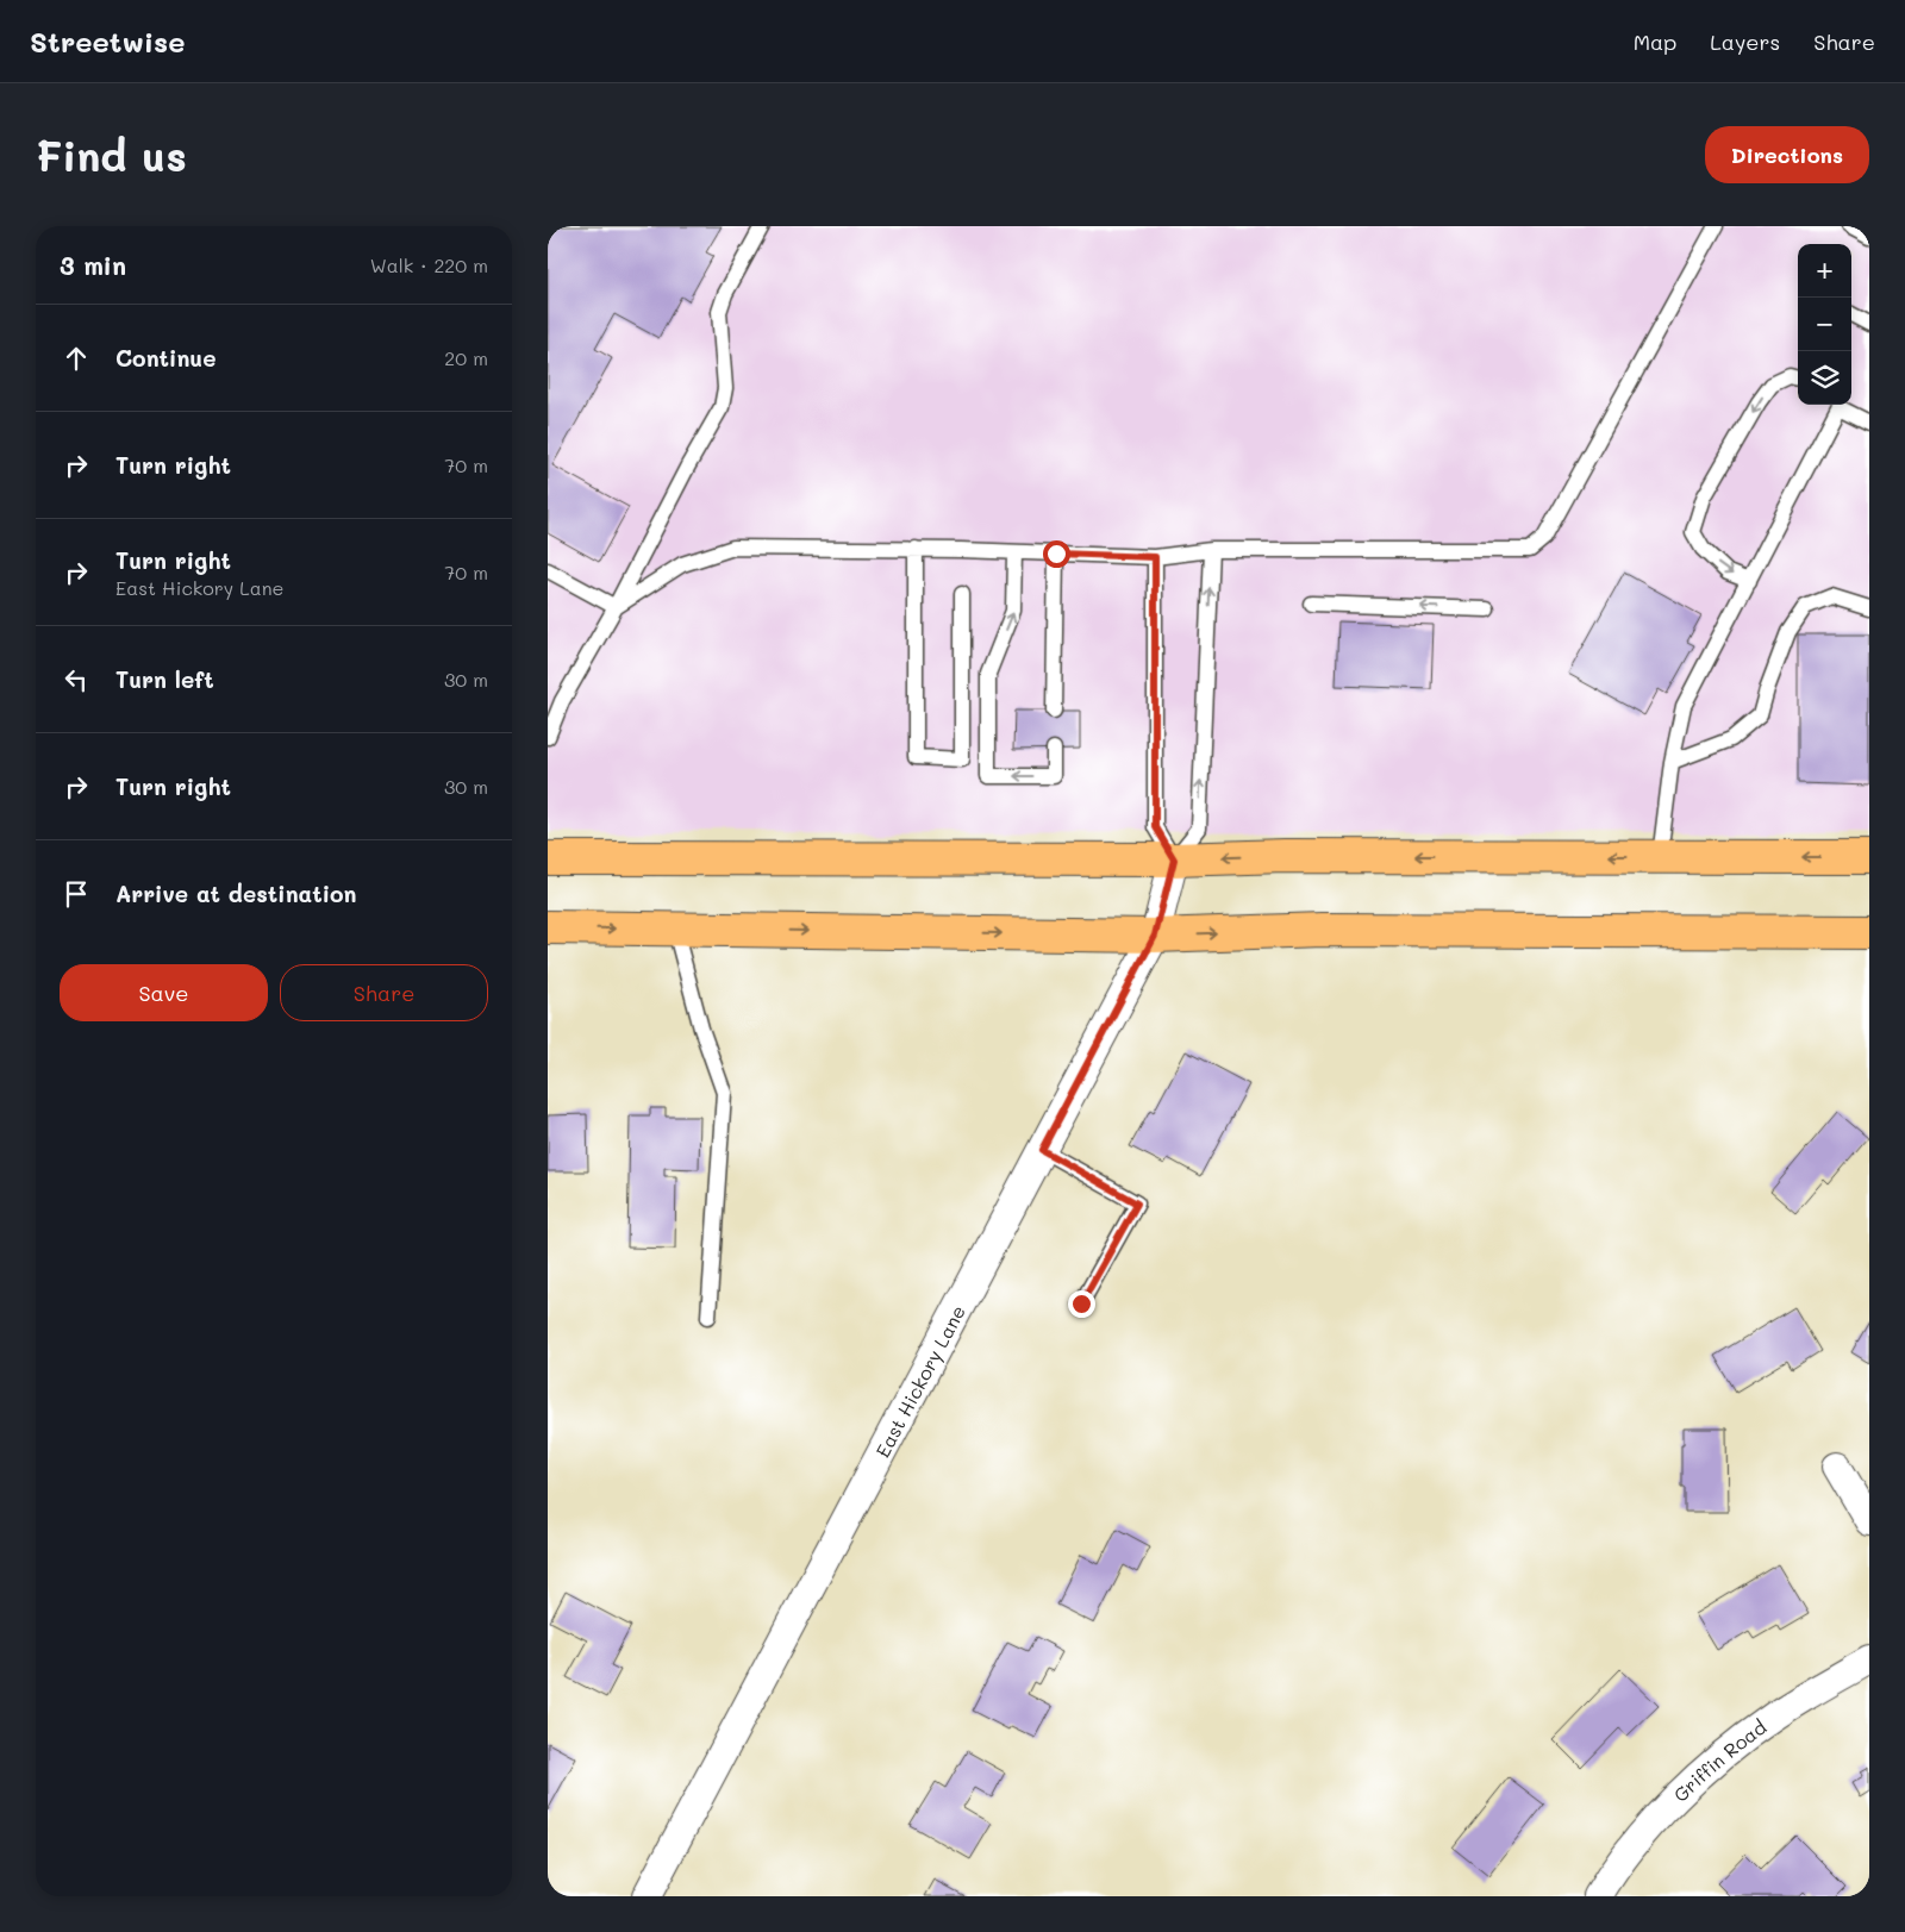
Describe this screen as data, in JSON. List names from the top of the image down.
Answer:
{
  "streets": {
    "street": ["East Hickory Lane", "Griffin Road"]
  },
  "page": {
    "header": "Streetwise",
    "nav": ["Map", "Layers", "Share"],
    "buttons": [
      "Directions",
      ["Save", "Share"]
    ],
    "title": "Find us",
    "heading": ["3 min", "Walk · 220 m"],
    "map_buttons": ["+", "−"],
    "list": [
      ["Continue", "20 m"],
      ["Turn right", "70 m"],
      ["Turn right", "East Hickory Lane", "70 m"],
      ["Turn left", "30 m"],
      ["Turn right", "30 m"],
      "Arrive at destination"
    ]
  }
}
